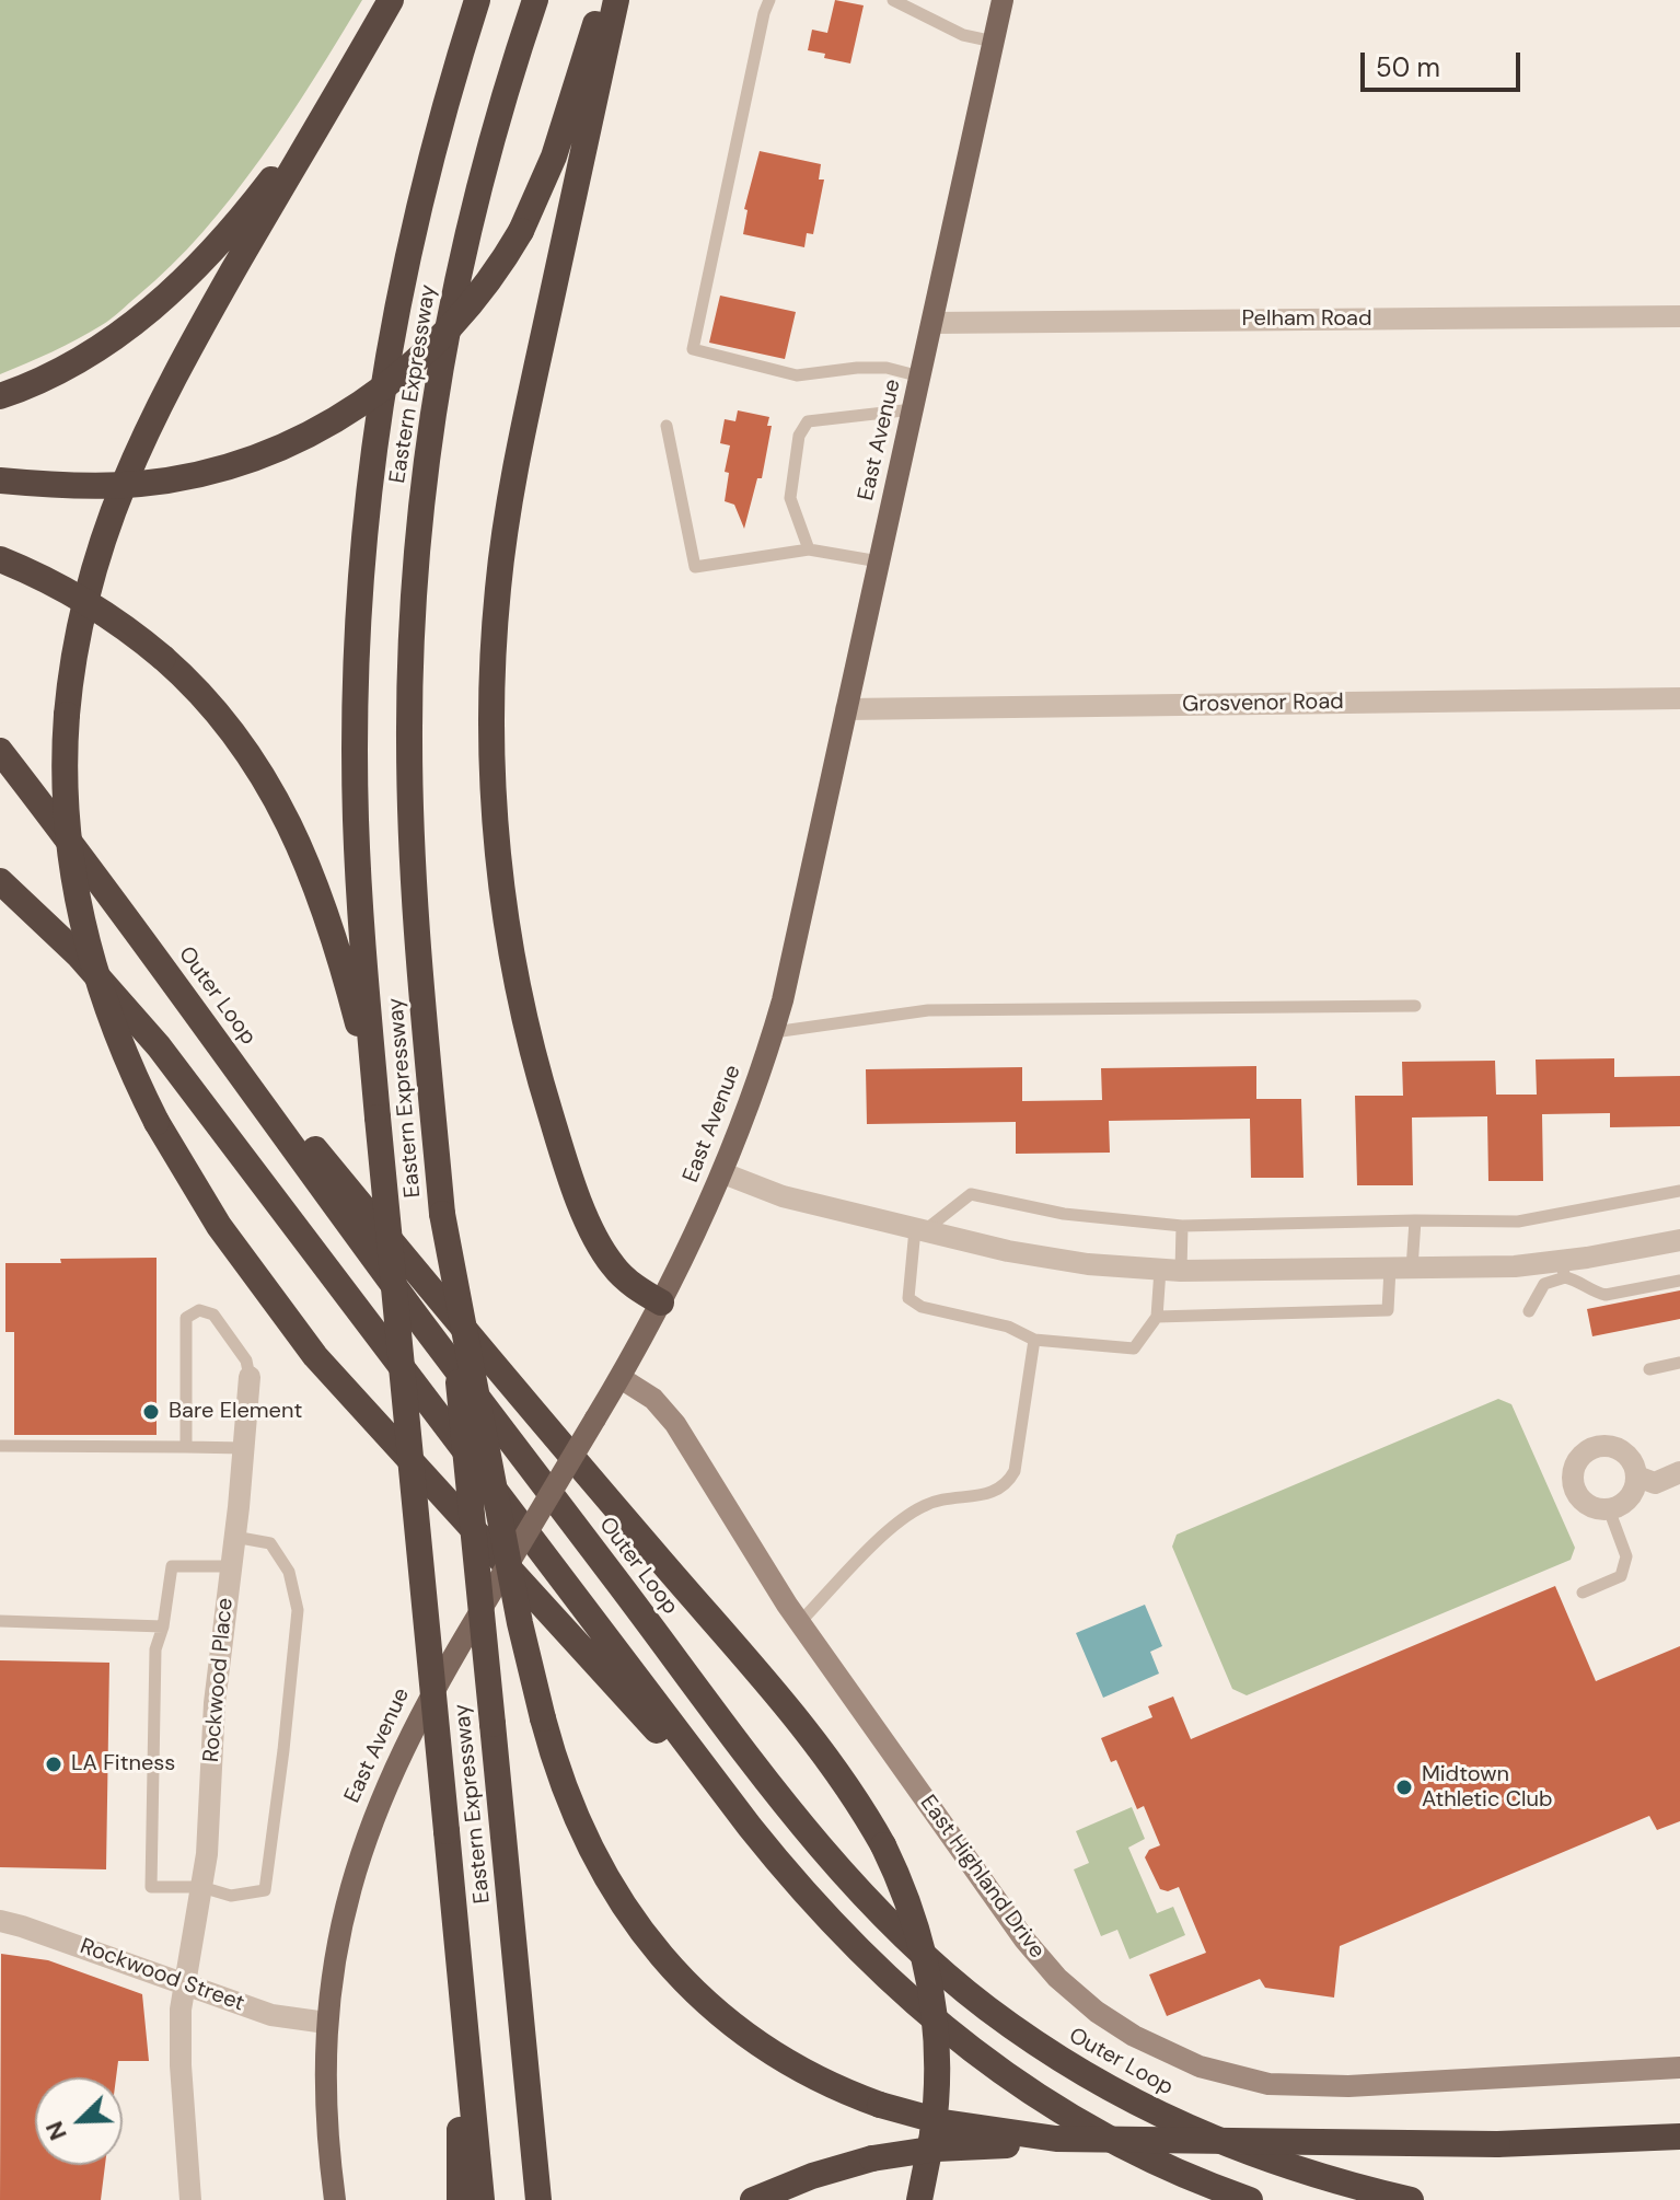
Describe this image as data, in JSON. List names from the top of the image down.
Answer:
{
  "streets": {
    "highway": ["Eastern Expressway", "Outer Loop"],
    "main road": ["East Avenue"],
    "street": [
      "Pelham Road",
      "Grosvenor Road",
      "Rockwood Place",
      "East Highland Drive",
      "Rockwood Street"
    ]
  },
  "crossings": [
    ["Pelham Road", "East Avenue"],
    ["East Avenue", "Grosvenor Road"],
    ["East Avenue", "East Highland Drive"],
    ["East Avenue", "Rockwood Street"],
    ["Rockwood Place", "Rockwood Street"]
  ],
  "places": ["Bare Element", "LA Fitness", "Midtown Athletic Club"],
  "scale_bar": "50 m",
  "north": "bottom left"
}
